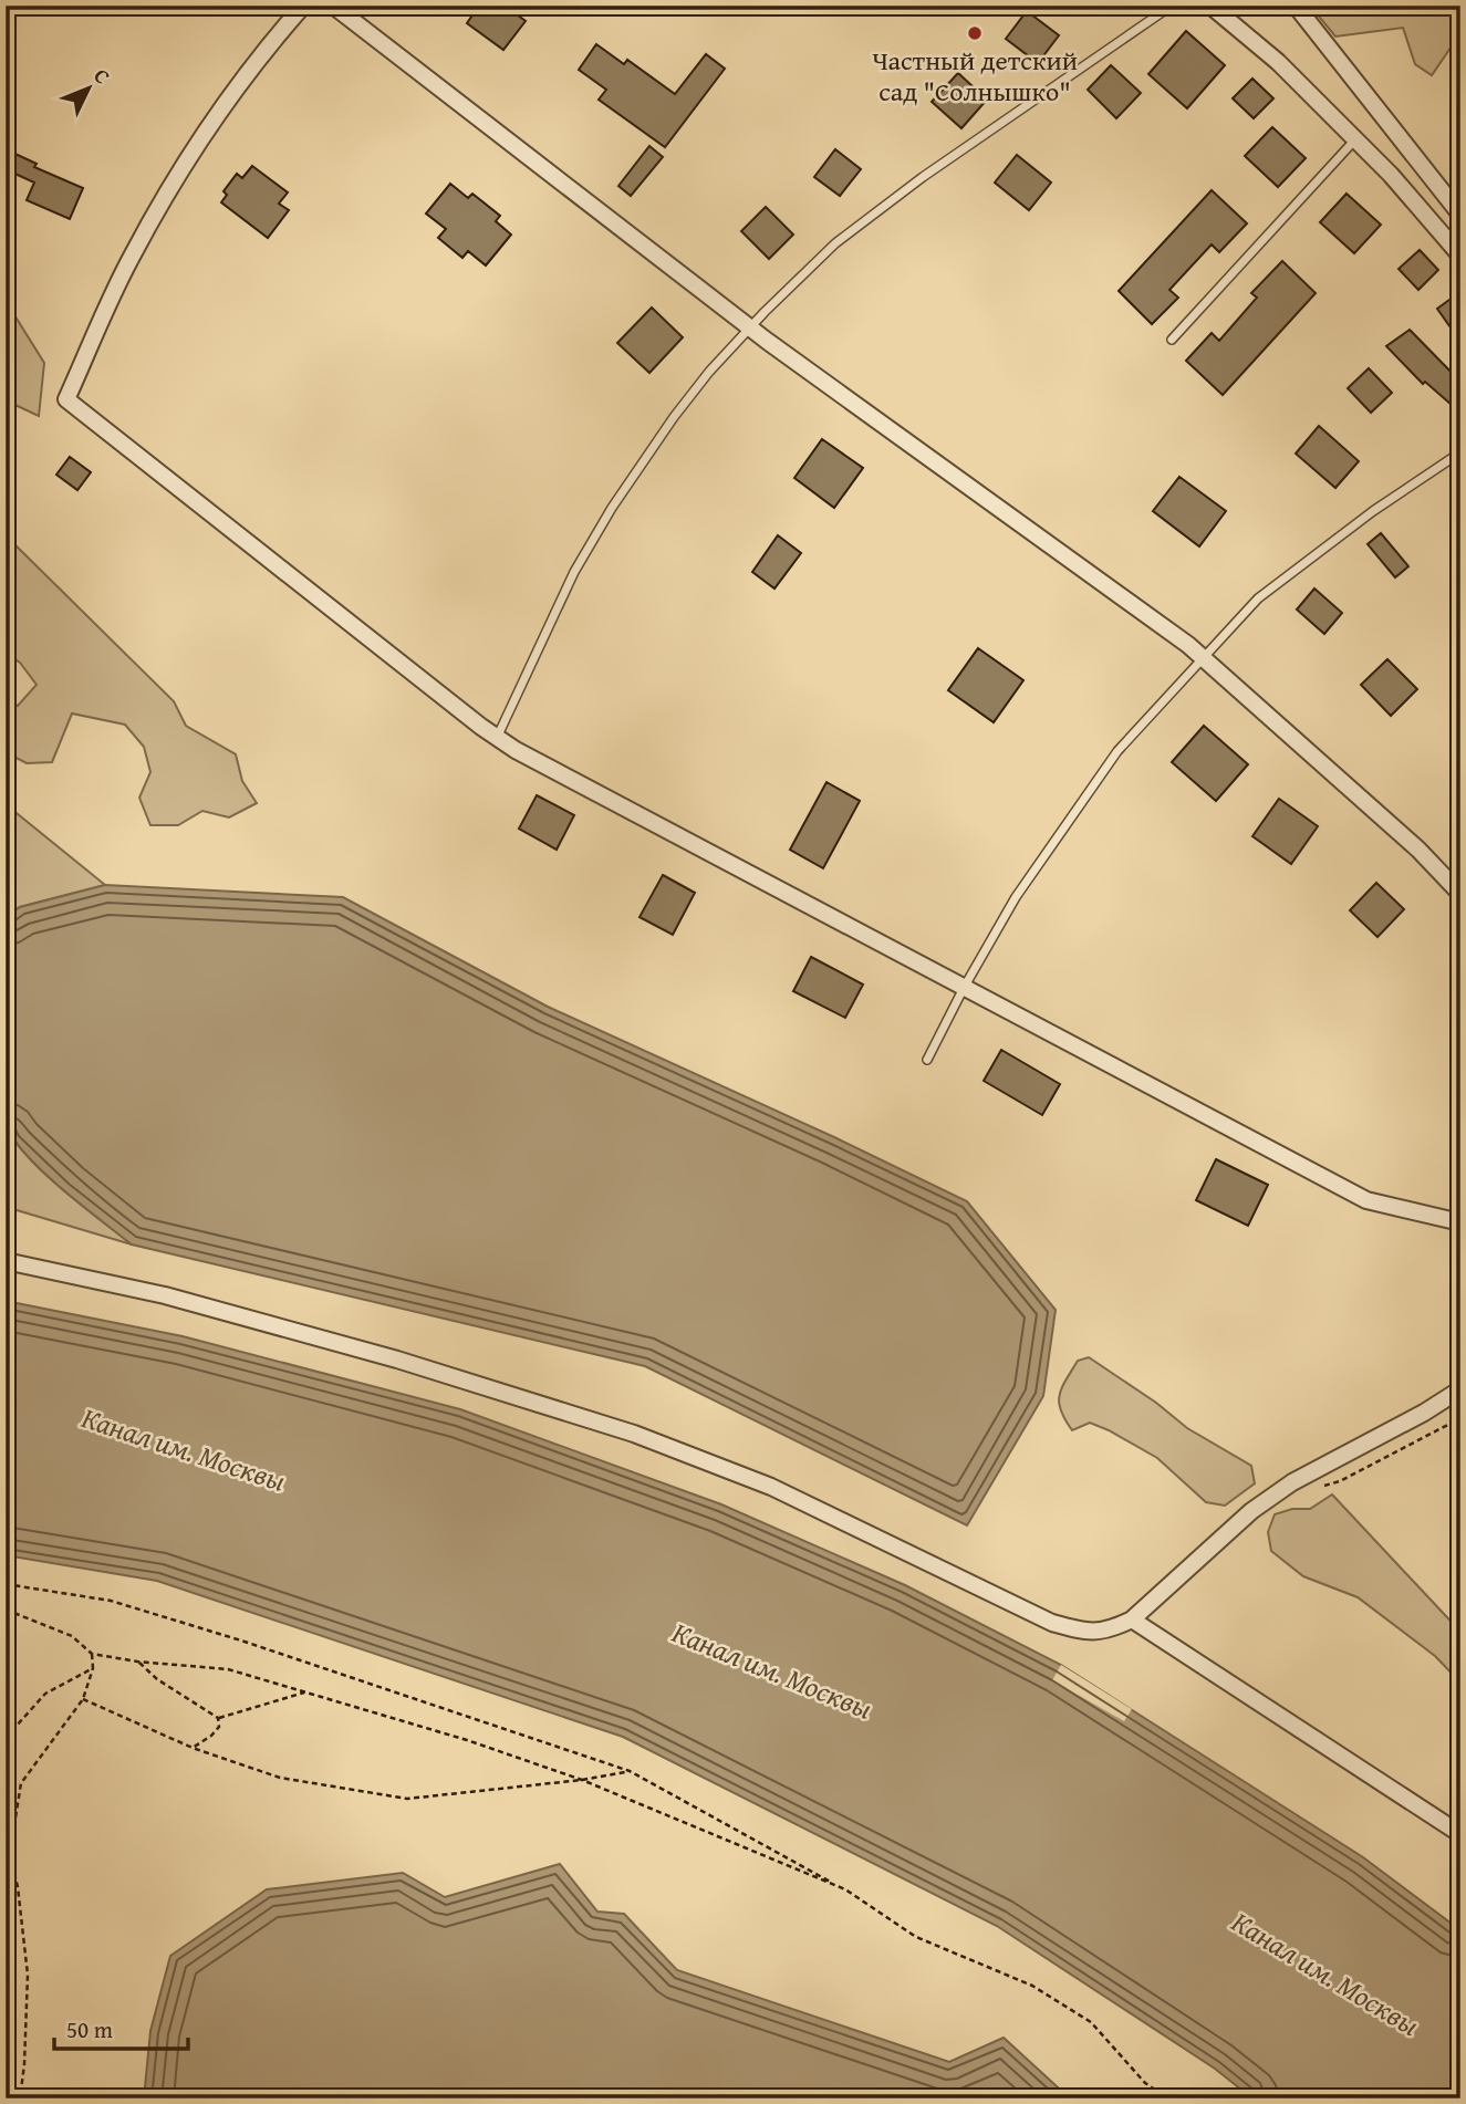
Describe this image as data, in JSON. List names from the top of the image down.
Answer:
{
  "water": ["Канал им. Москвы"],
  "places": ["Частный детский сад \"Солнышко\""],
  "scale_bar": "50 m",
  "north": "top right"
}
